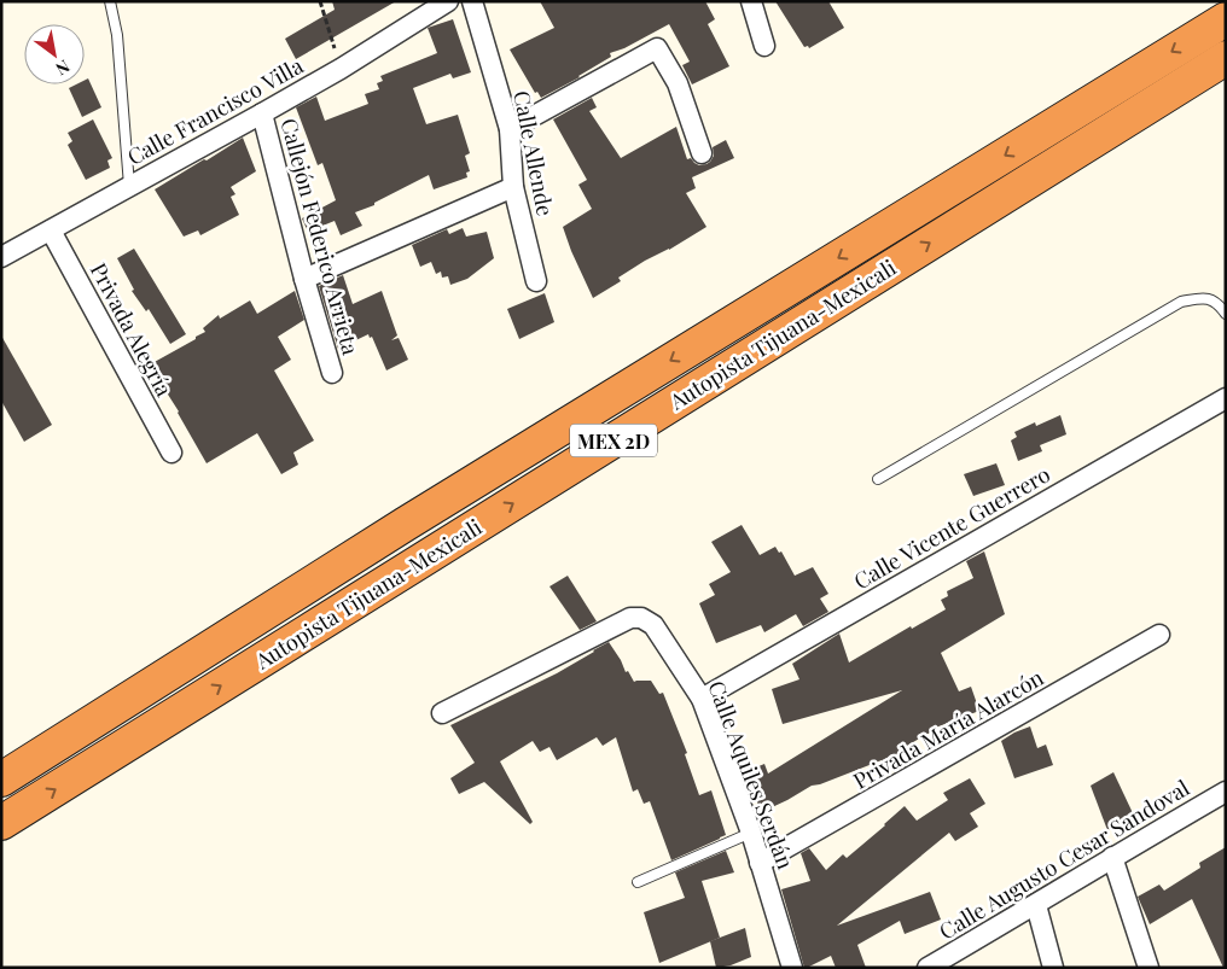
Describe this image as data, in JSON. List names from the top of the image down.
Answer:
{
  "streets": {
    "highway": ["Autopista Tijuana-Mexicali", "MEX 2D"],
    "street": [
      "Calle Francisco Villa",
      "Calle Allende",
      "Callejón Federico Arrieta",
      "Privada Alegría",
      "Calle Vicente Guerrero",
      "Privada María Alarcón",
      "Calle Aquiles Serdán",
      "Calle Augusto Cesar Sandoval"
    ]
  },
  "crossings": [
    ["Calle Francisco Villa", "Callejón Federico Arrieta"],
    ["Calle Francisco Villa", "Privada Alegría"],
    ["Calle Vicente Guerrero", "Calle Aquiles Serdán"],
    ["Privada María Alarcón", "Calle Aquiles Serdán"]
  ],
  "north": "bottom right"
}
